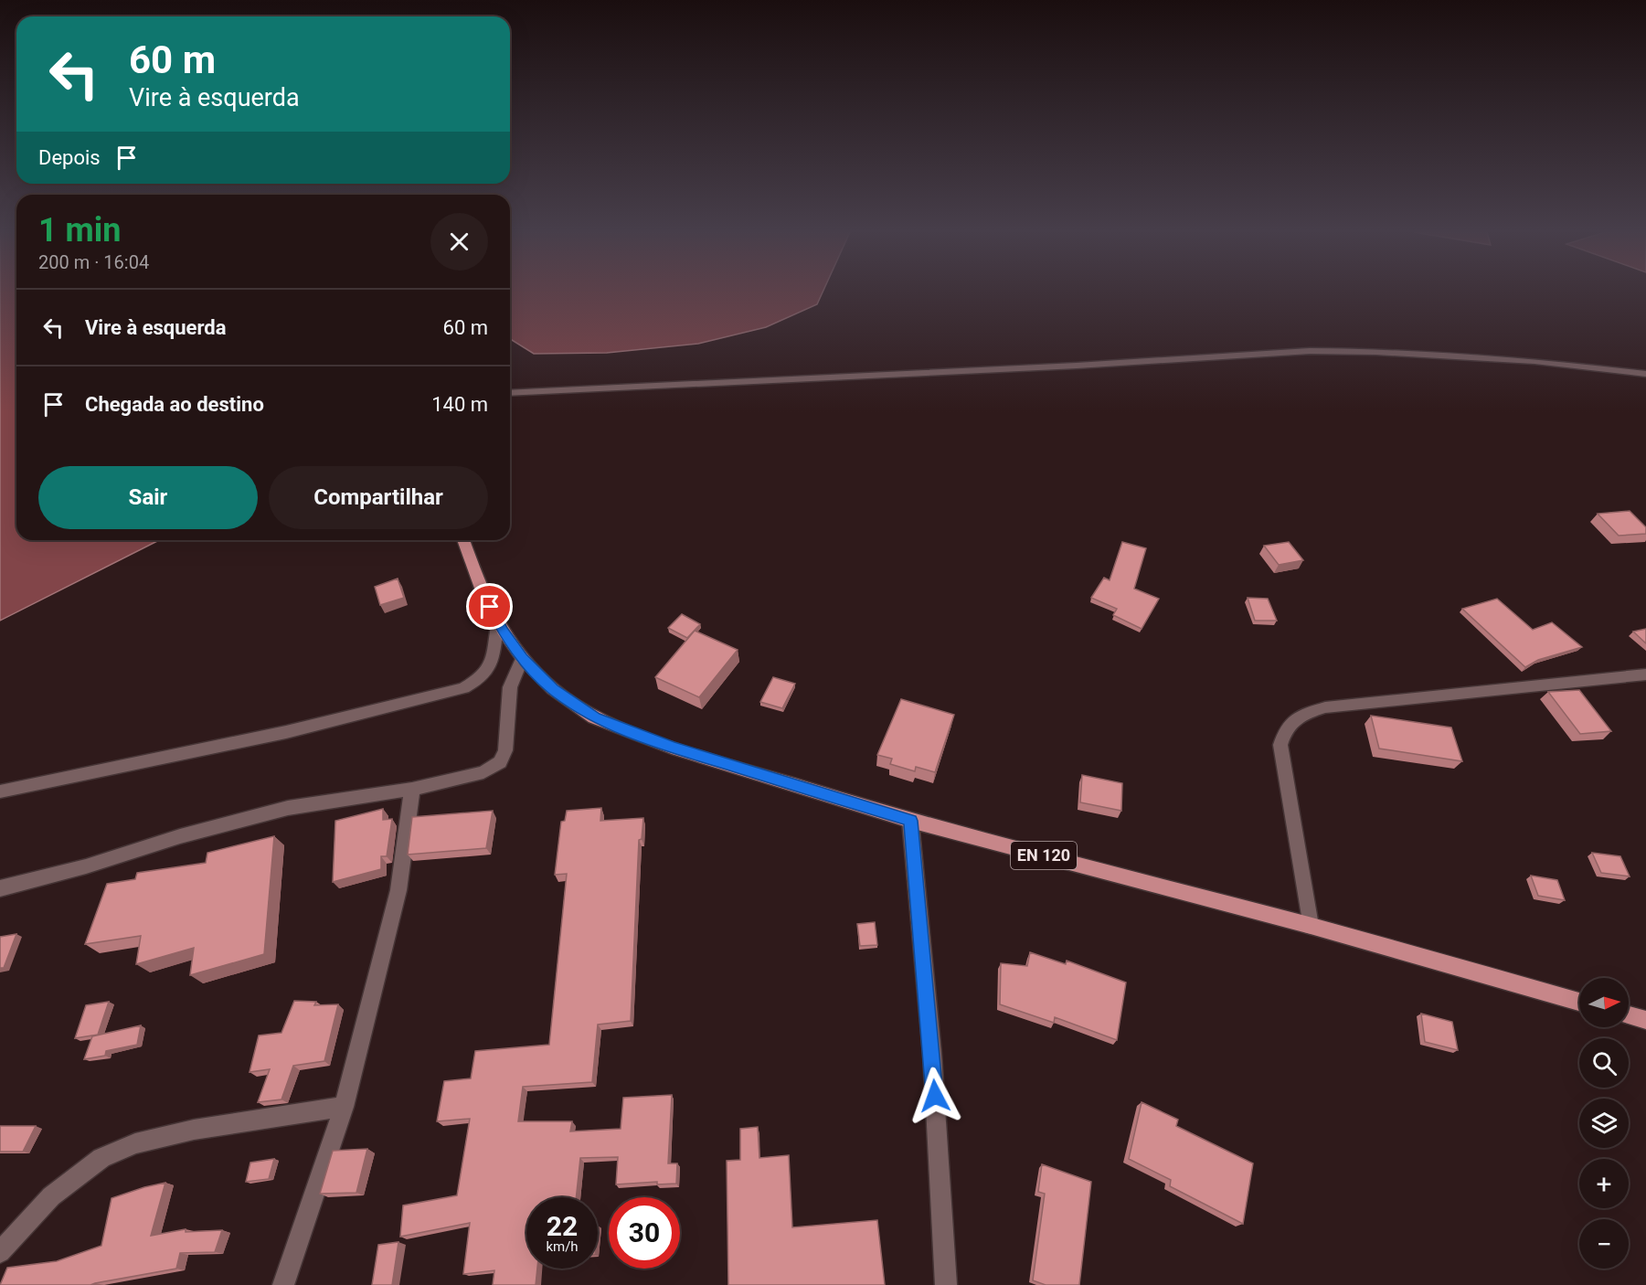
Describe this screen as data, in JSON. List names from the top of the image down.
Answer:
{
  "streets": {
    "main road": ["EN 120"]
  },
  "north": "right",
  "page": {
    "turn": ["60 m", "Vire à esquerda"],
    "then": "Depois",
    "heading": ["1 min", "200 m · 16:04"],
    "list": [
      {
        "name": "Vire à esquerda",
        "value": "60 m"
      },
      {
        "name": "Chegada ao destino",
        "value": "140 m"
      }
    ],
    "buttons": ["Sair", "Compartilhar"],
    "map_buttons": ["+", "−"],
    "speed": "22 km/h",
    "limit": "30"
  }
}
